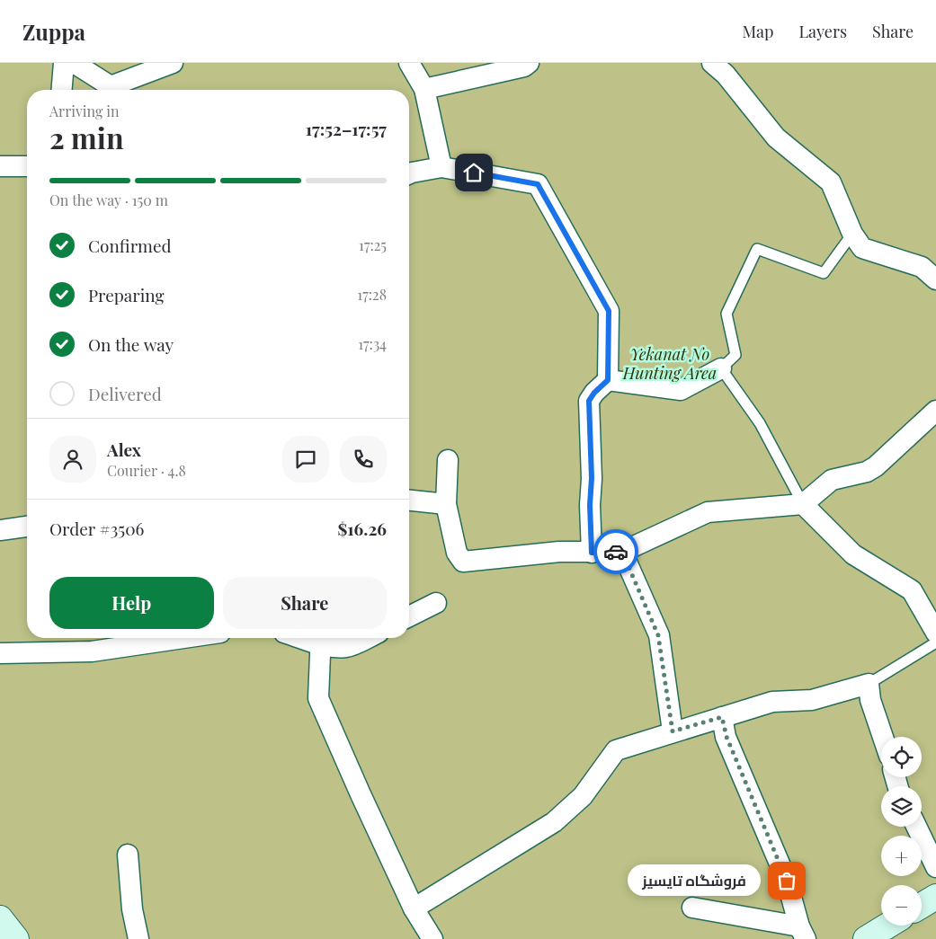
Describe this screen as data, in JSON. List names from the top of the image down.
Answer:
{
  "parks": ["Yekanat No Hunting Area"],
  "places": ["فروشگاه تایسیز"],
  "page": {
    "header": "Zuppa",
    "nav": ["Map", "Layers", "Share"],
    "heading": ["2 min", "Arriving in", "17:52–17:57"],
    "panel": [
      "Alex",
      "Courier · 4.8",
      "Order #3506",
      "$16.26"
    ],
    "bar": "On the way · 150 m",
    "list": [
      ["Confirmed", "17:25"],
      ["Preparing", "17:28"],
      ["On the way", "17:34"],
      "Delivered"
    ],
    "buttons": ["Help", "Share"],
    "map_buttons": ["+", "−"],
    "bubble": "فروشگاه تایسیز"
  }
}
